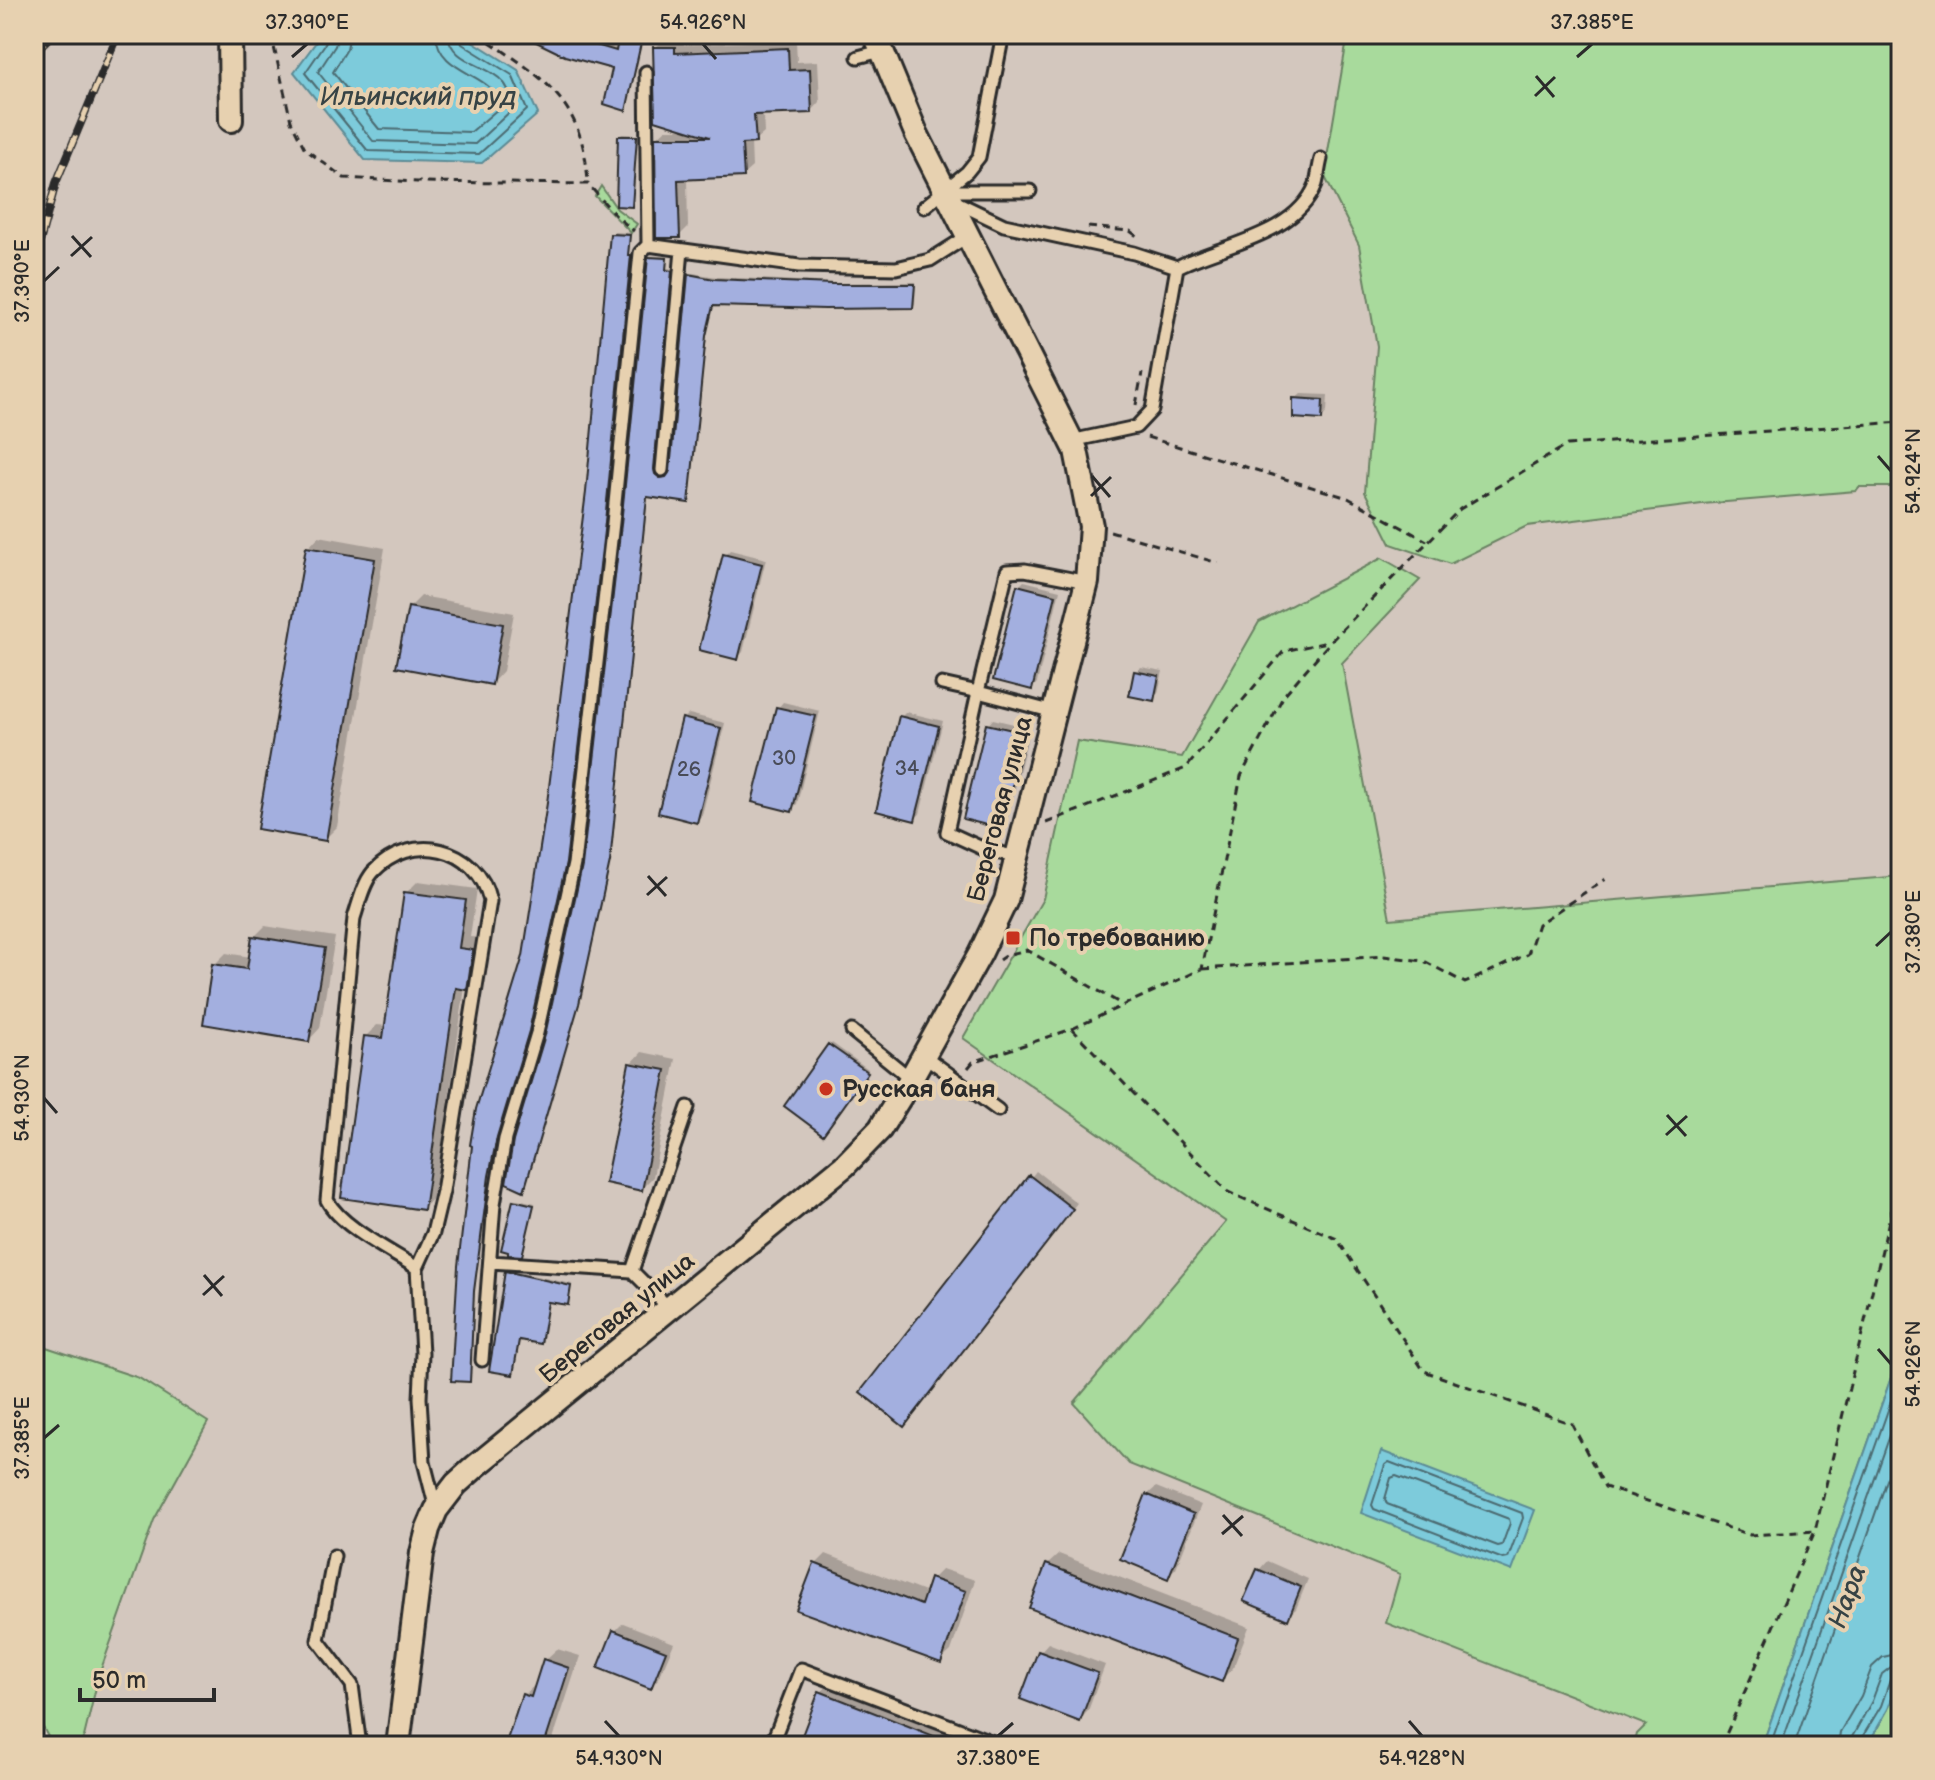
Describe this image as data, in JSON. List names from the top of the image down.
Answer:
{
  "streets": {
    "street": ["Береговая улица"]
  },
  "water": ["Ильинский пруд", "Нара"],
  "places": {
    "transit": ["По требованию"],
    "other": ["Русская баня"]
  },
  "house_numbers": ["30", "34", "26"],
  "scale_bar": "50 m",
  "coordinates": [
    "37.390°E",
    "54.926°N",
    "37.385°E",
    "54.924°N",
    "37.380°E",
    "54.930°N",
    "54.928°N"
  ]
}
